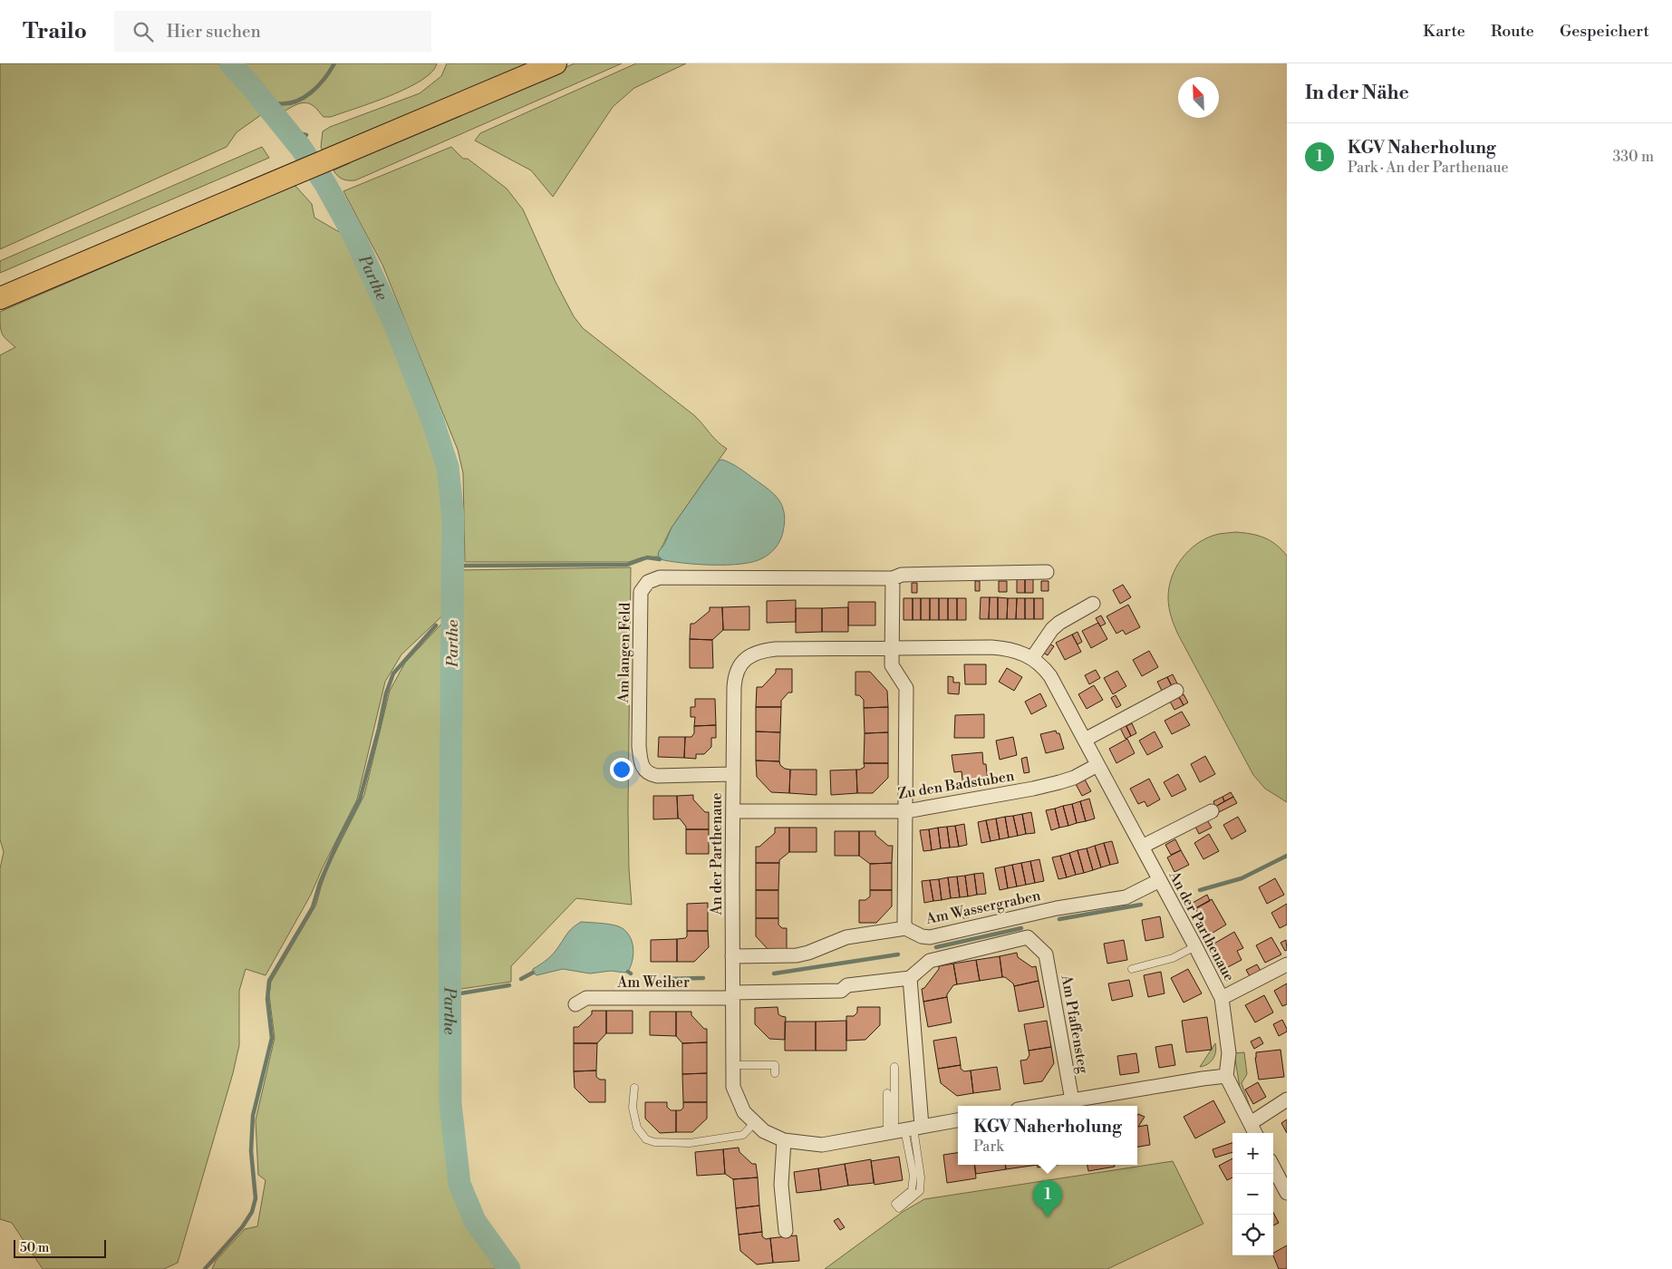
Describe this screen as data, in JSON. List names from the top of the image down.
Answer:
{
  "streets": {
    "street": [
      "Am langen Feld",
      "Zu den Badstuben",
      "An der Parthenaue",
      "Am Wassergraben",
      "Am Weiher",
      "Am Pfaffensteg"
    ]
  },
  "crossings": [
    ["Am langen Feld", "An der Parthenaue"],
    ["Zu den Badstuben", "An der Parthenaue"],
    ["An der Parthenaue", "Am Wassergraben"],
    ["An der Parthenaue", "Am Weiher"]
  ],
  "water": ["Parthe"],
  "scale_bar": "50 m",
  "north": "top left",
  "page": {
    "header": "Trailo",
    "search": "Hier suchen",
    "nav": ["Karte", "Route", "Gespeichert"],
    "heading": "In der Nähe",
    "list": [
      {
        "mark": "1",
        "name": "KGV Naherholung",
        "note": "Park · An der Parthenaue",
        "value": "330 m"
      }
    ],
    "popup": ["KGV Naherholung", "Park"],
    "map_buttons": ["+", "−"],
    "pins": "1",
    "scale": "50 m"
  }
}
